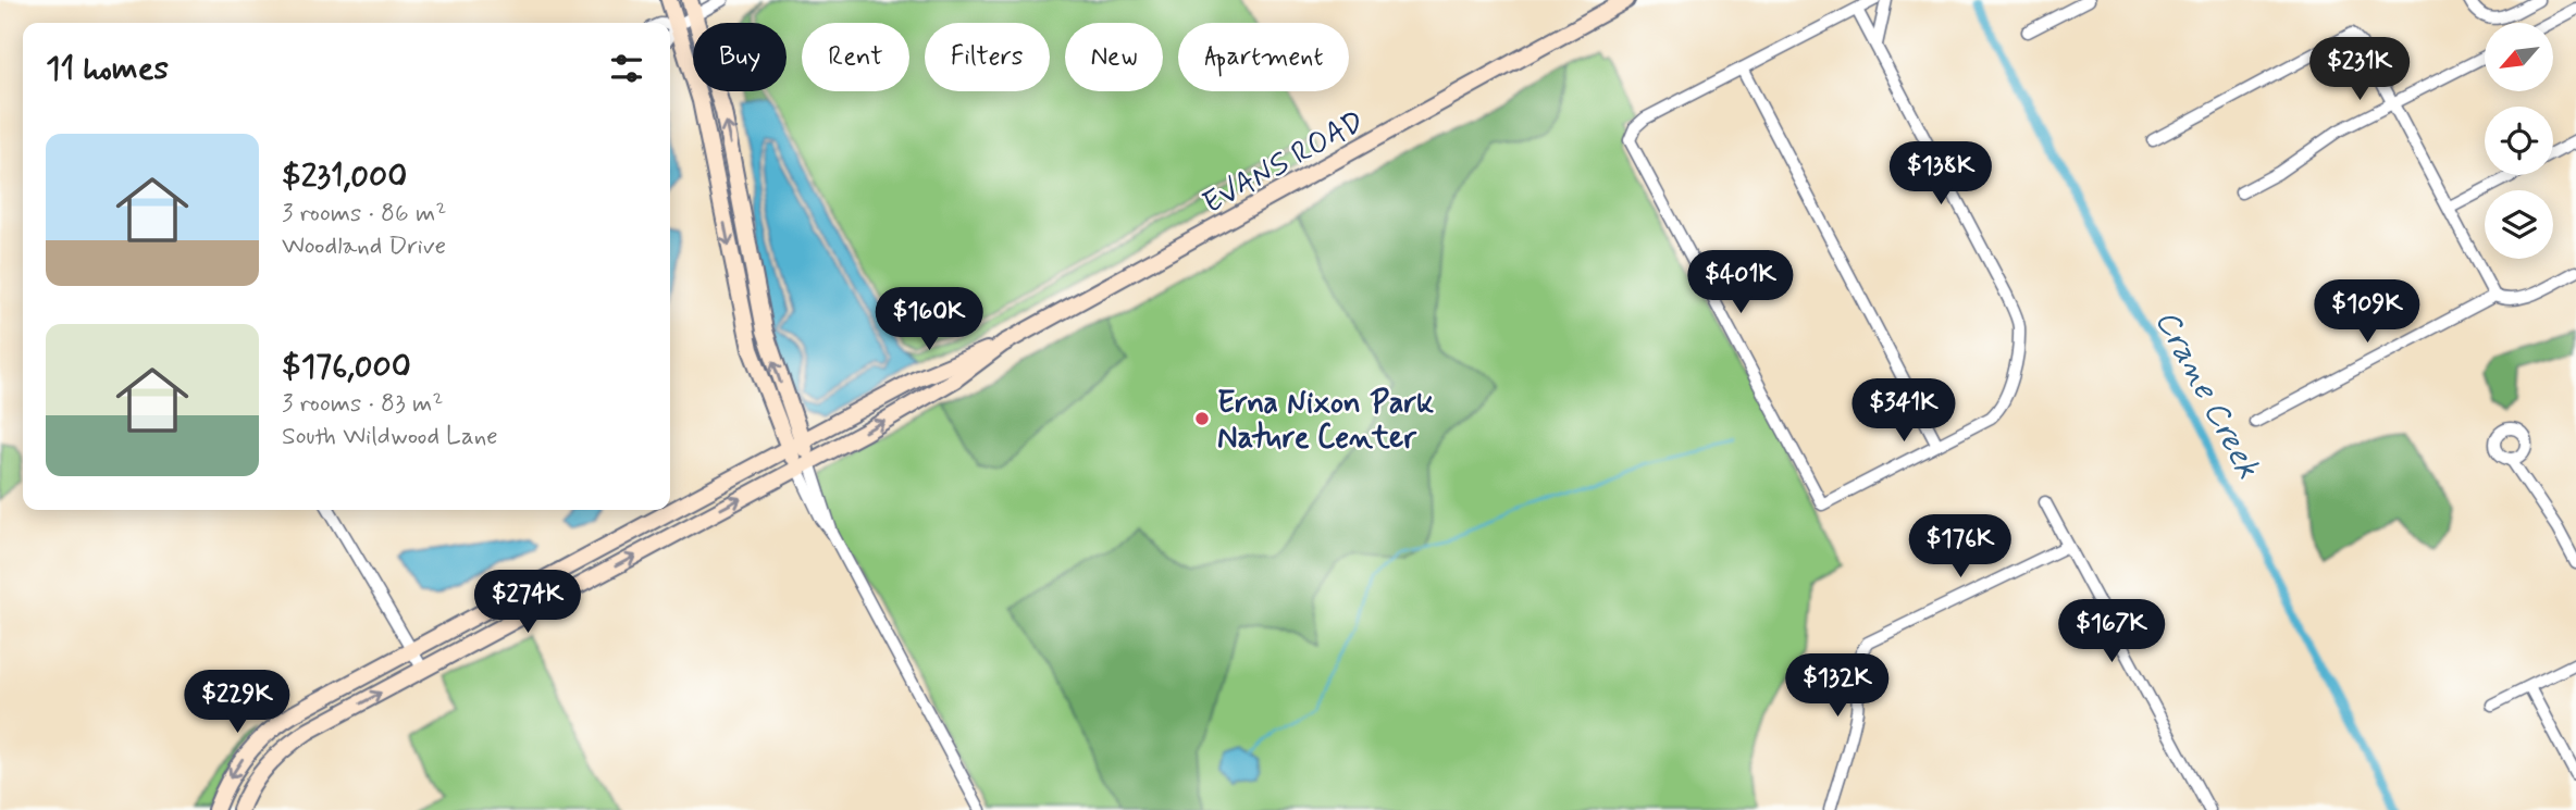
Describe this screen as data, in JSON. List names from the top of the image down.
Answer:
{
  "streets": {
    "main road": ["EVANS ROAD"]
  },
  "water": ["Crane Creek"],
  "places": ["Erna Nixon Park Nature Center"],
  "north": "bottom left",
  "page": {
    "chip": [
      "Buy",
      "Rent",
      "Filters",
      "New",
      "Apartment"
    ],
    "heading": "11 homes",
    "price": [
      "$231K",
      "$138K",
      "$401K",
      "$109K",
      "$160K",
      "$341K",
      "$176K",
      "$274K",
      "$167K",
      "$132K",
      "$229K"
    ],
    "list": [
      {
        "name": "$231,000",
        "note": "3 rooms · 86 m² · Woodland Drive"
      },
      {
        "name": "$176,000",
        "note": "3 rooms · 83 m² · South Wildwood Lane"
      }
    ]
  }
}
